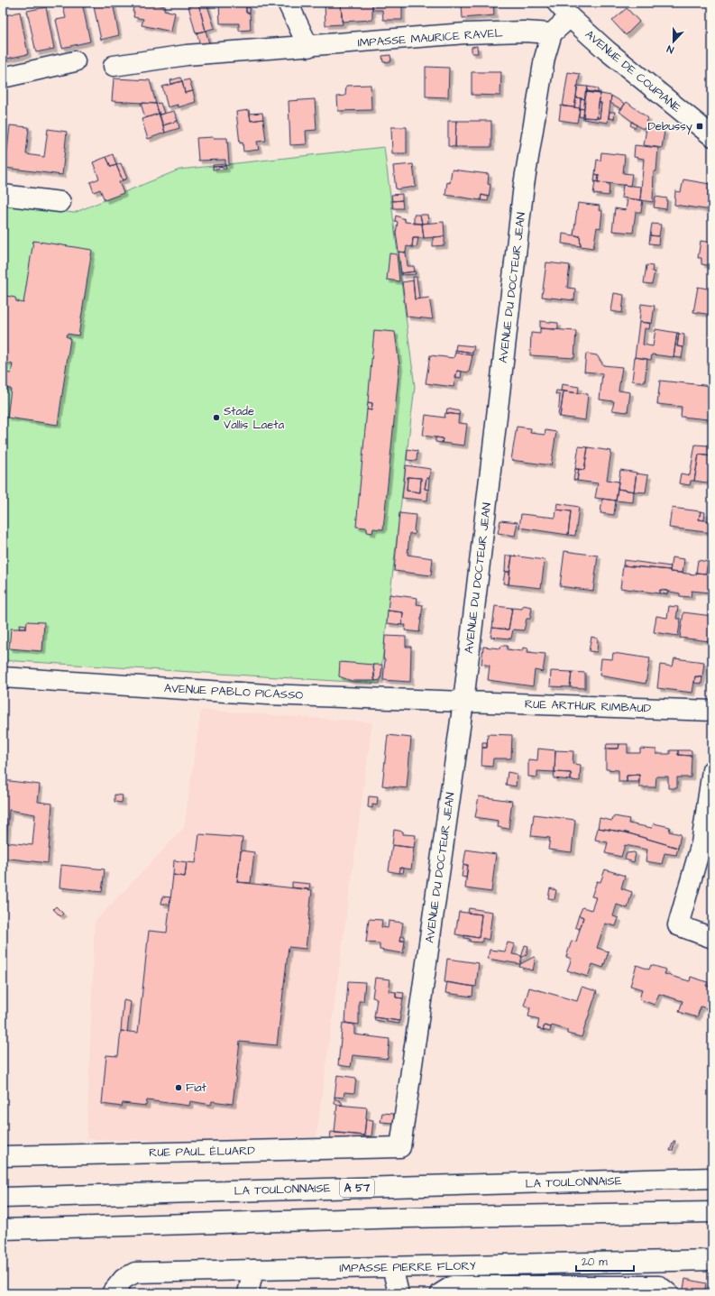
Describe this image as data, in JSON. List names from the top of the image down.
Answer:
{
  "streets": {
    "main road": [
      "IMPASSE MAURICE RAVEL",
      "AVENUE DE COUPIANE",
      "AVENUE DU DOCTEUR JEAN",
      "AVENUE PABLO PICASSO",
      "RUE ARTHUR RIMBAUD",
      "RUE PAUL ÉLUARD",
      "LA TOULONNAISE",
      "A 57",
      "IMPASSE PIERRE FLORY"
    ]
  },
  "crossings": [
    ["IMPASSE MAURICE RAVEL", "AVENUE DU DOCTEUR JEAN"],
    ["AVENUE DU DOCTEUR JEAN", "AVENUE PABLO PICASSO"],
    ["AVENUE DU DOCTEUR JEAN", "RUE ARTHUR RIMBAUD"],
    ["AVENUE DU DOCTEUR JEAN", "RUE PAUL ÉLUARD"],
    ["AVENUE PABLO PICASSO", "RUE ARTHUR RIMBAUD"]
  ],
  "places": {
    "transit": ["Debussy"],
    "other": ["Stade Vallis Laeta", "Fiat"]
  },
  "scale_bar": "20 m",
  "north": "bottom"
}
